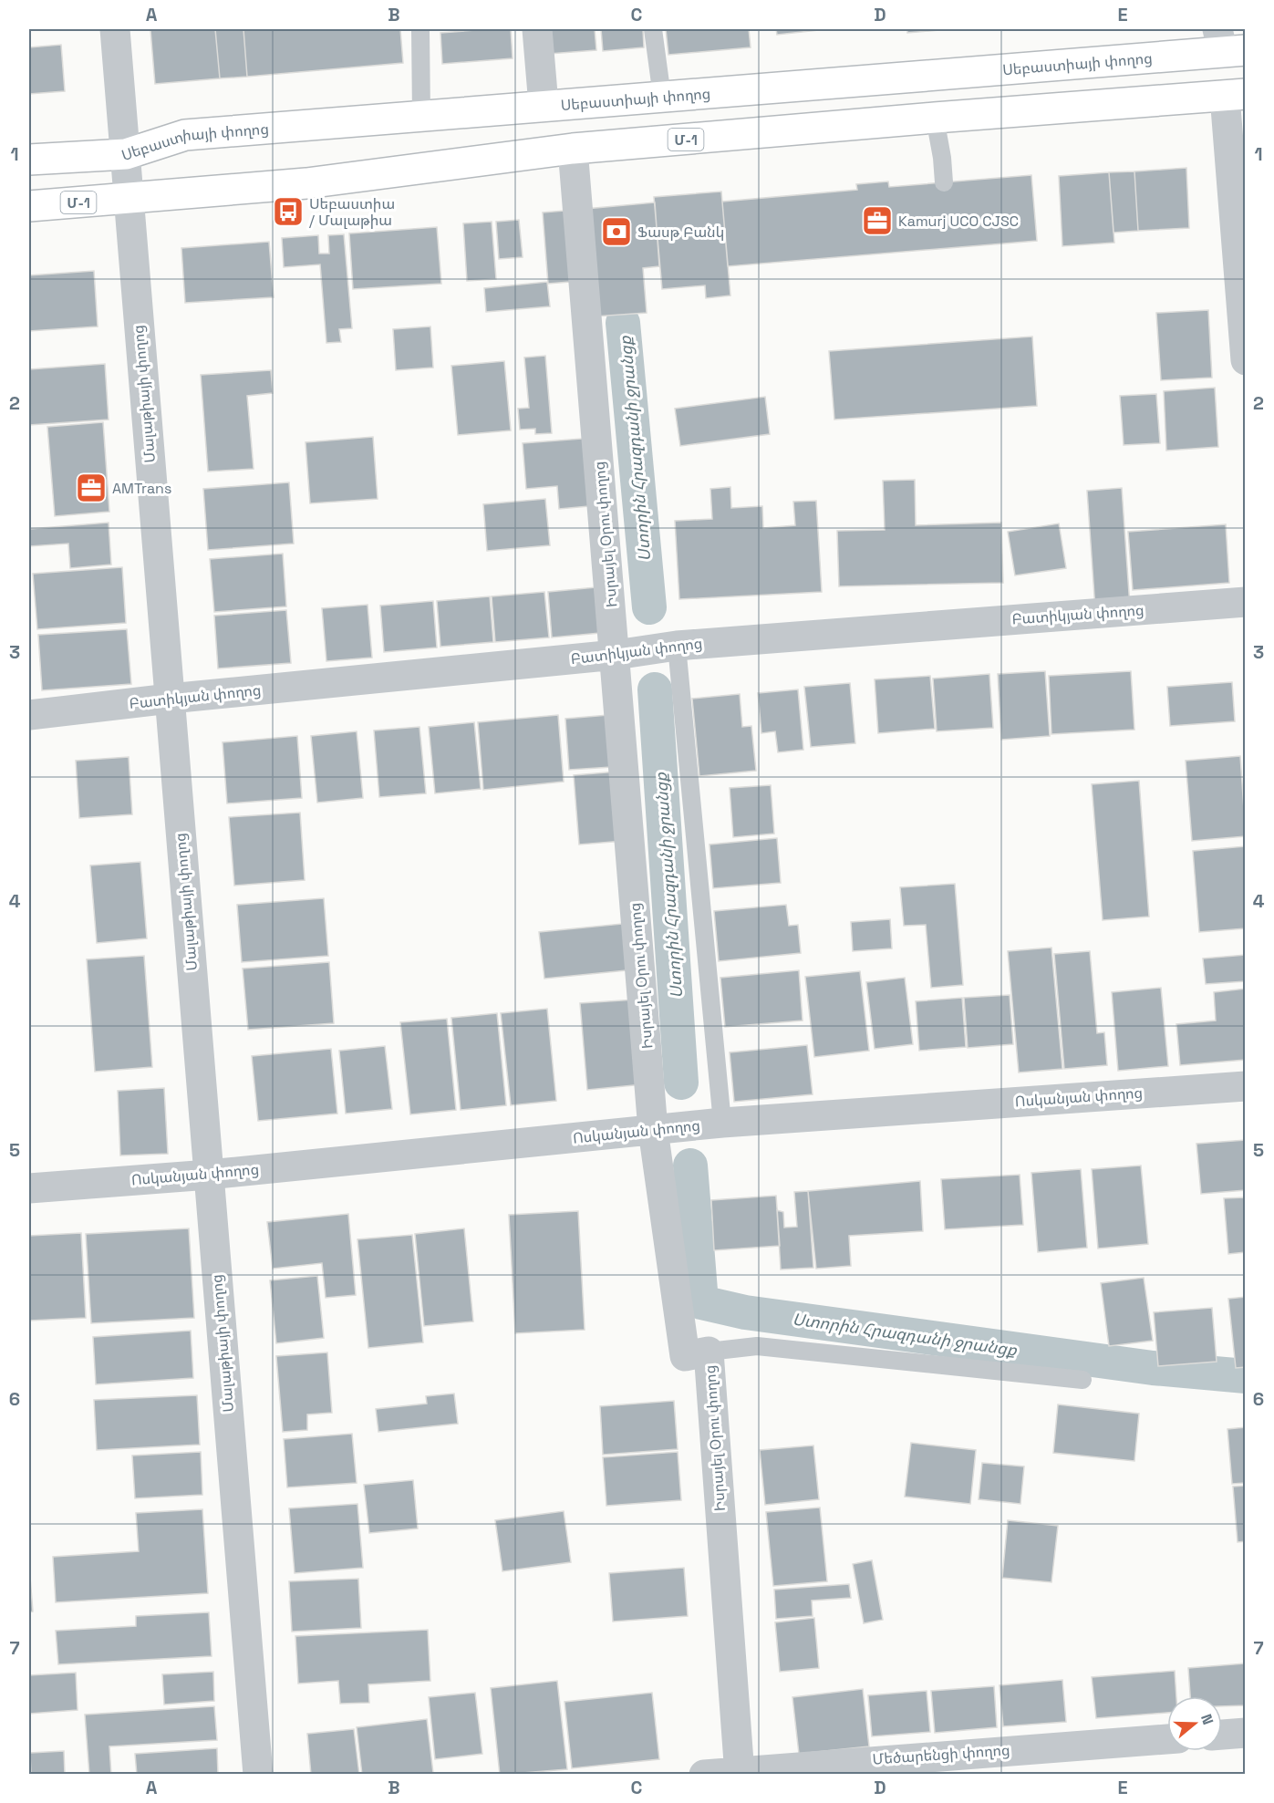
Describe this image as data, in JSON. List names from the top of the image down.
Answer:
{
  "streets": {
    "main road": ["Սեբաստիայի փողոց", "Մ-1"],
    "street": [
      "Մալաթիայի փողոց",
      "Իսրայել Օրու փողոց",
      "Բատիկյան փողոց",
      "Ոսկանյան փողոց",
      "Մեծարենցի փողոց"
    ]
  },
  "crossings": [
    ["Սեբաստիայի փողոց", "Մալաթիայի փողոց"],
    ["Մ-1", "Մալաթիայի փողոց"],
    ["Մ-1", "Իսրայել Օրու փողոց"],
    ["Մալաթիայի փողոց", "Բատիկյան փողոց"],
    ["Մալաթիայի փողոց", "Ոսկանյան փողոց"],
    ["Իսրայել Օրու փողոց", "Բատիկյան փողոց"],
    ["Իսրայել Օրու փողոց", "Ոսկանյան փողոց"],
    ["Իսրայել Օրու փողոց", "Մեծարենցի փողոց"]
  ],
  "water": ["Ստորին Հրազդանի ջրանցք"],
  "places": {
    "bus stop": ["Սեբաստիա / Մալաթիա"],
    "office": ["Kamurj UCO CJSC", "AMTrans"],
    "bank": ["Ֆասթ Բանկ"]
  },
  "north": "right",
  "grid": {
    "columns": [
      "A",
      "B",
      "C",
      "D",
      "E"
    ],
    "rows": [
      "1",
      "2",
      "3",
      "4",
      "5",
      "6",
      "7"
    ]
  }
}
